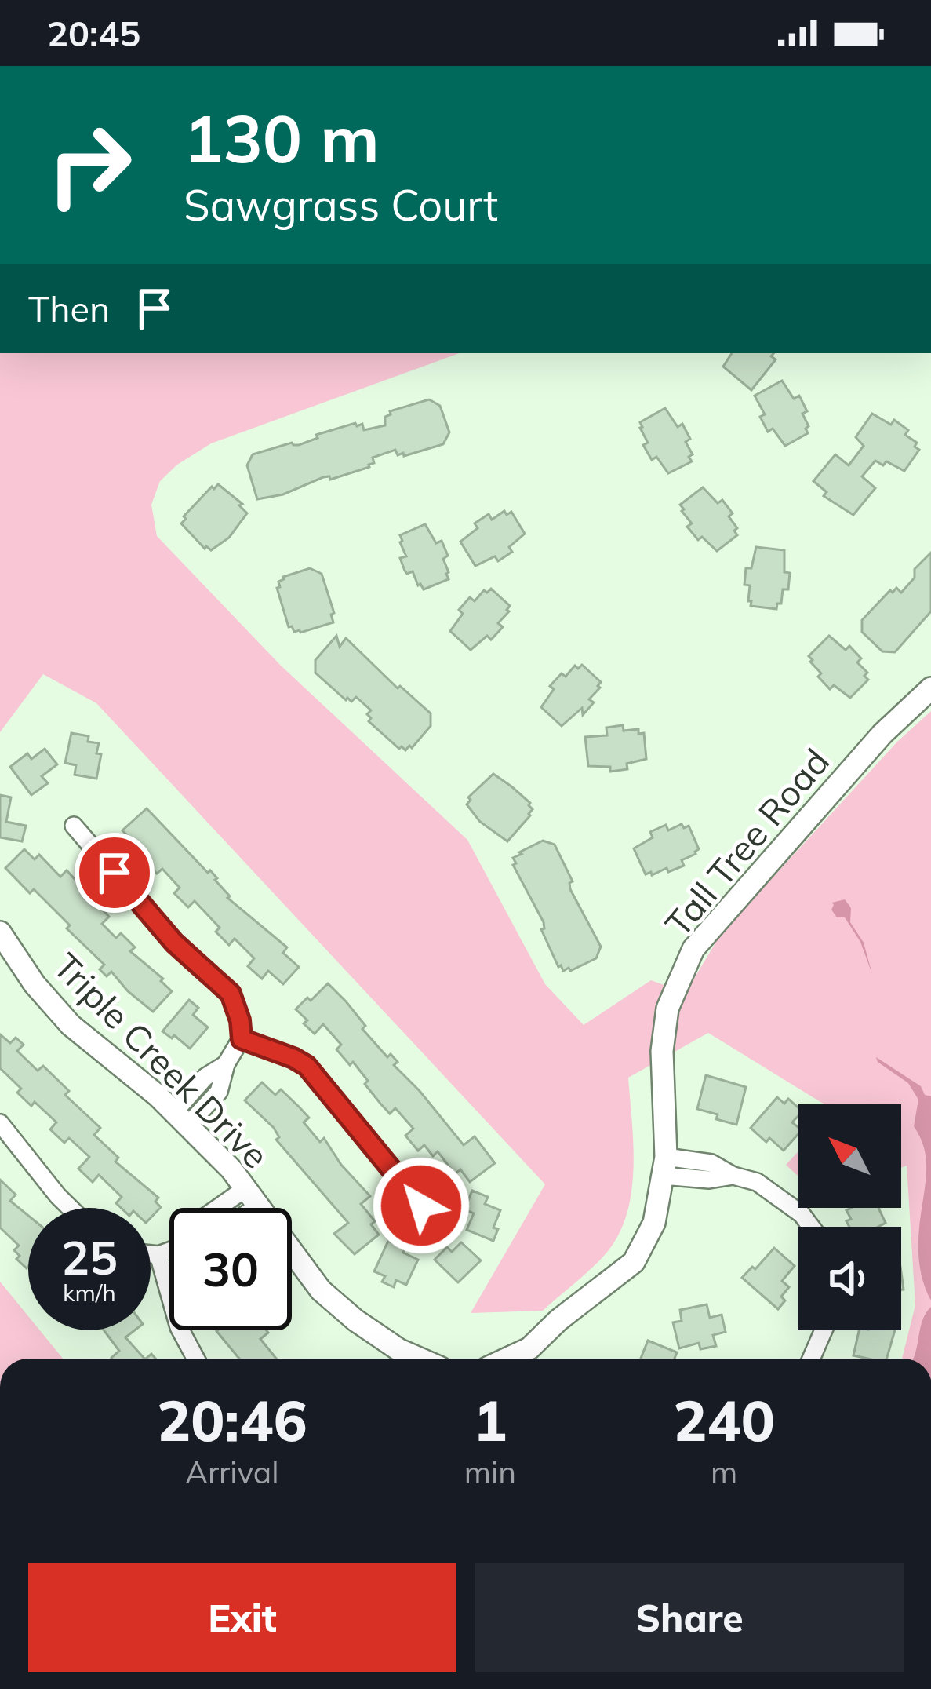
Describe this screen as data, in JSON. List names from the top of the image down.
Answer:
{
  "streets": {
    "street": ["Tall Tree Road", "Triple Creek Drive"]
  },
  "north": "top left",
  "page": {
    "status": "20:45",
    "turn": ["130 m", "Sawgrass Court"],
    "then": "Then",
    "speed": "25 km/h",
    "limit": "30",
    "eta": [
      "20:46",
      "Arrival",
      "1",
      "min",
      "240",
      "m"
    ],
    "buttons": ["Exit", "Share"]
  }
}
